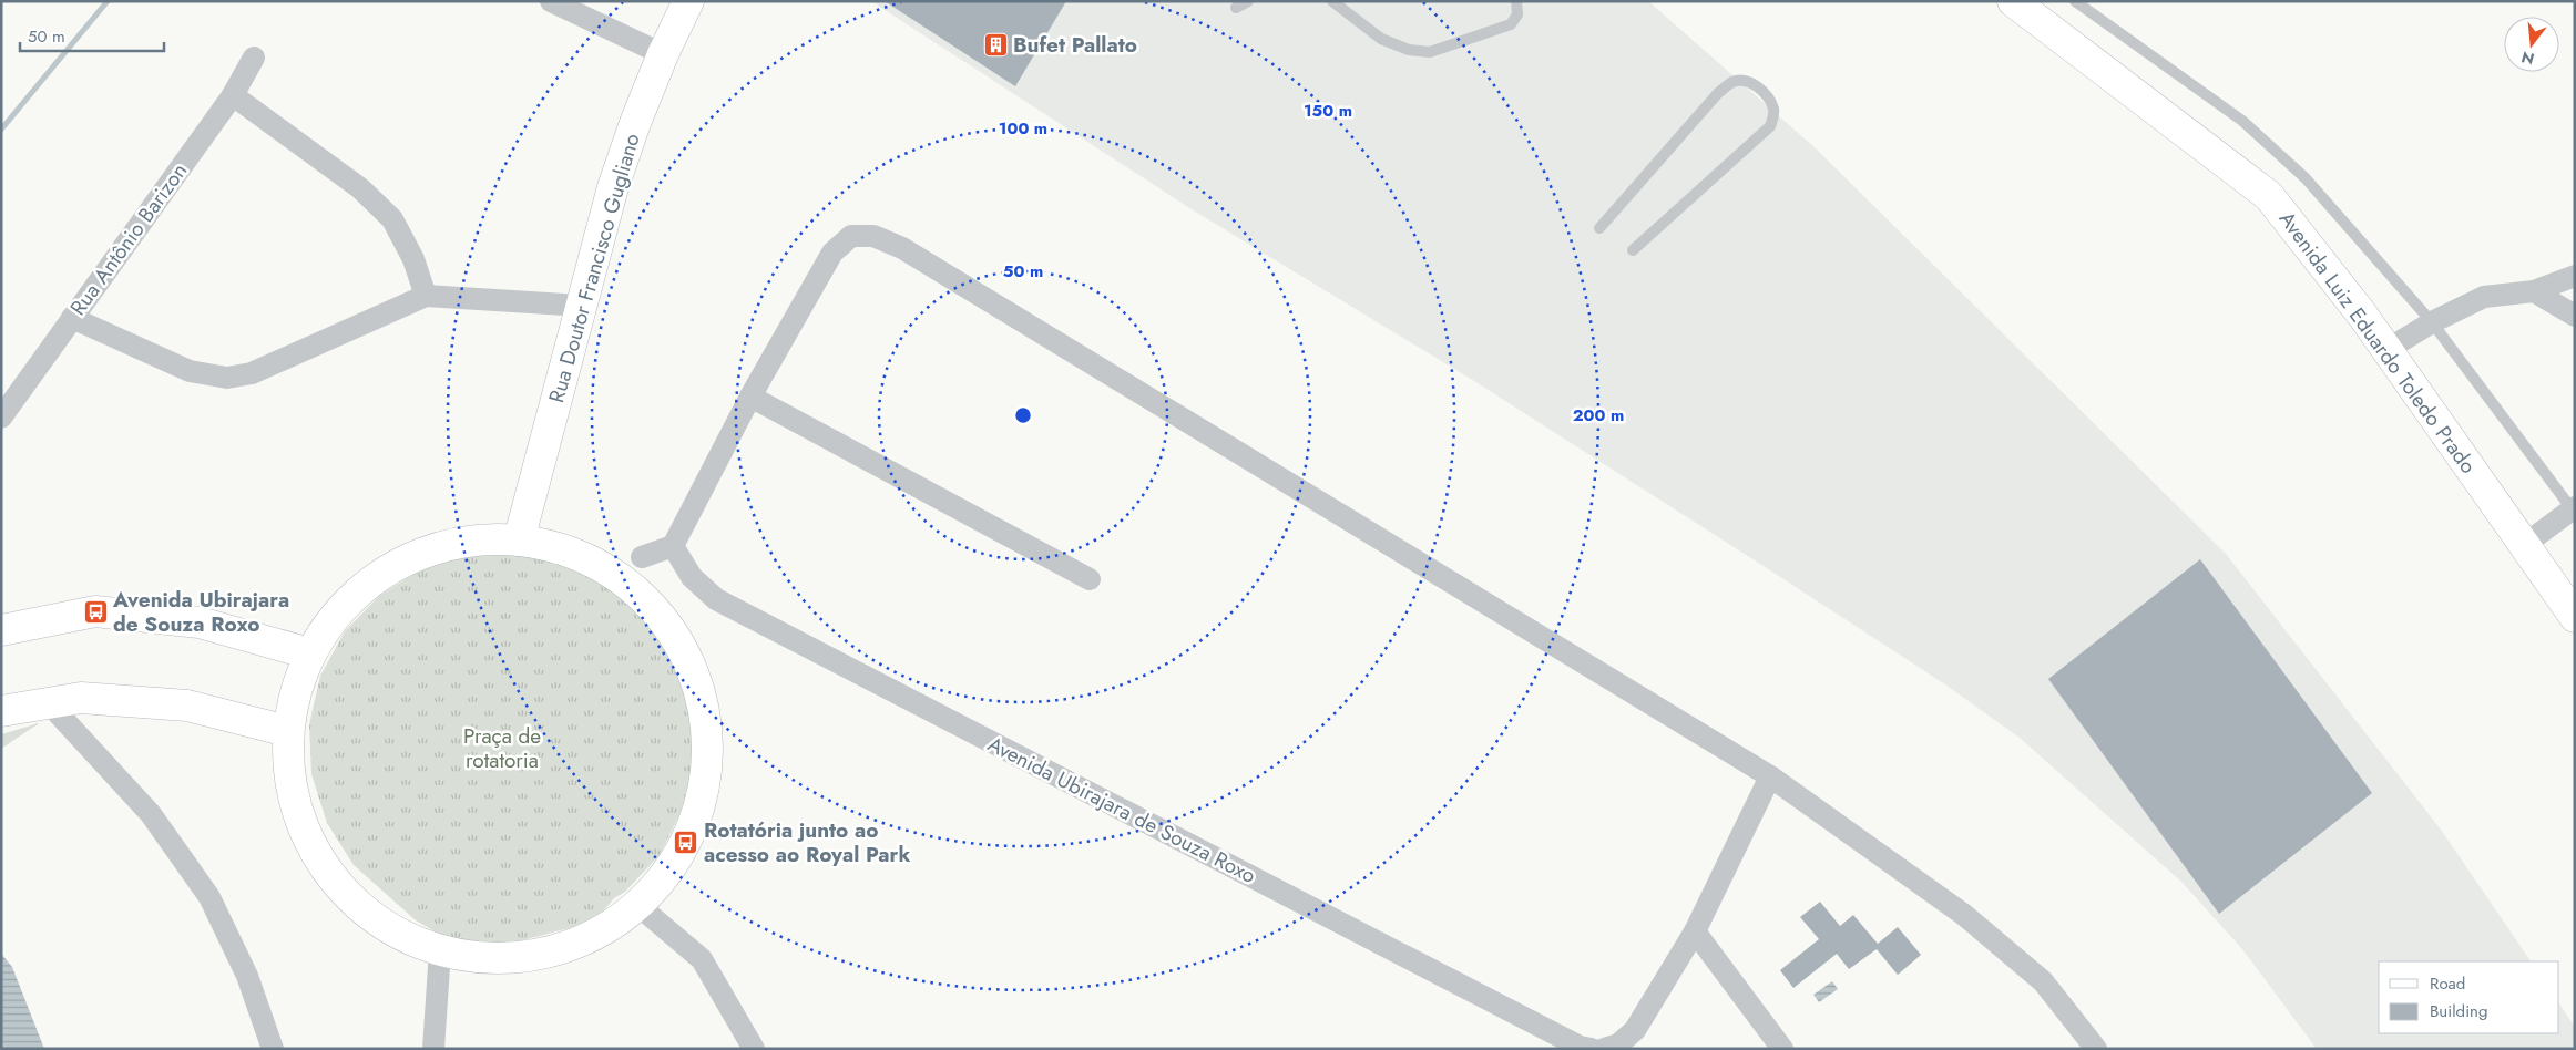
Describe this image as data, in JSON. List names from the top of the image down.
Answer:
{
  "streets": {
    "main road": ["Rua Doutor Francisco Gugliano", "Avenida Luiz Eduardo Toledo Prado"],
    "street": ["Rua Antônio Barizon", "Avenida Ubirajara de Souza Roxo"]
  },
  "parks": ["Praça de rotatoria"],
  "places": {
    "building": ["Bufet Pallato"],
    "bus stop": ["Avenida Ubirajara de Souza Roxo", "Rotatória junto ao acesso ao Royal Park"]
  },
  "legend": ["Road", "Building"],
  "scale_bar": "50 m",
  "north": "bottom",
  "rings": [
    "150 m",
    "100 m",
    "50 m",
    "200 m"
  ]
}
